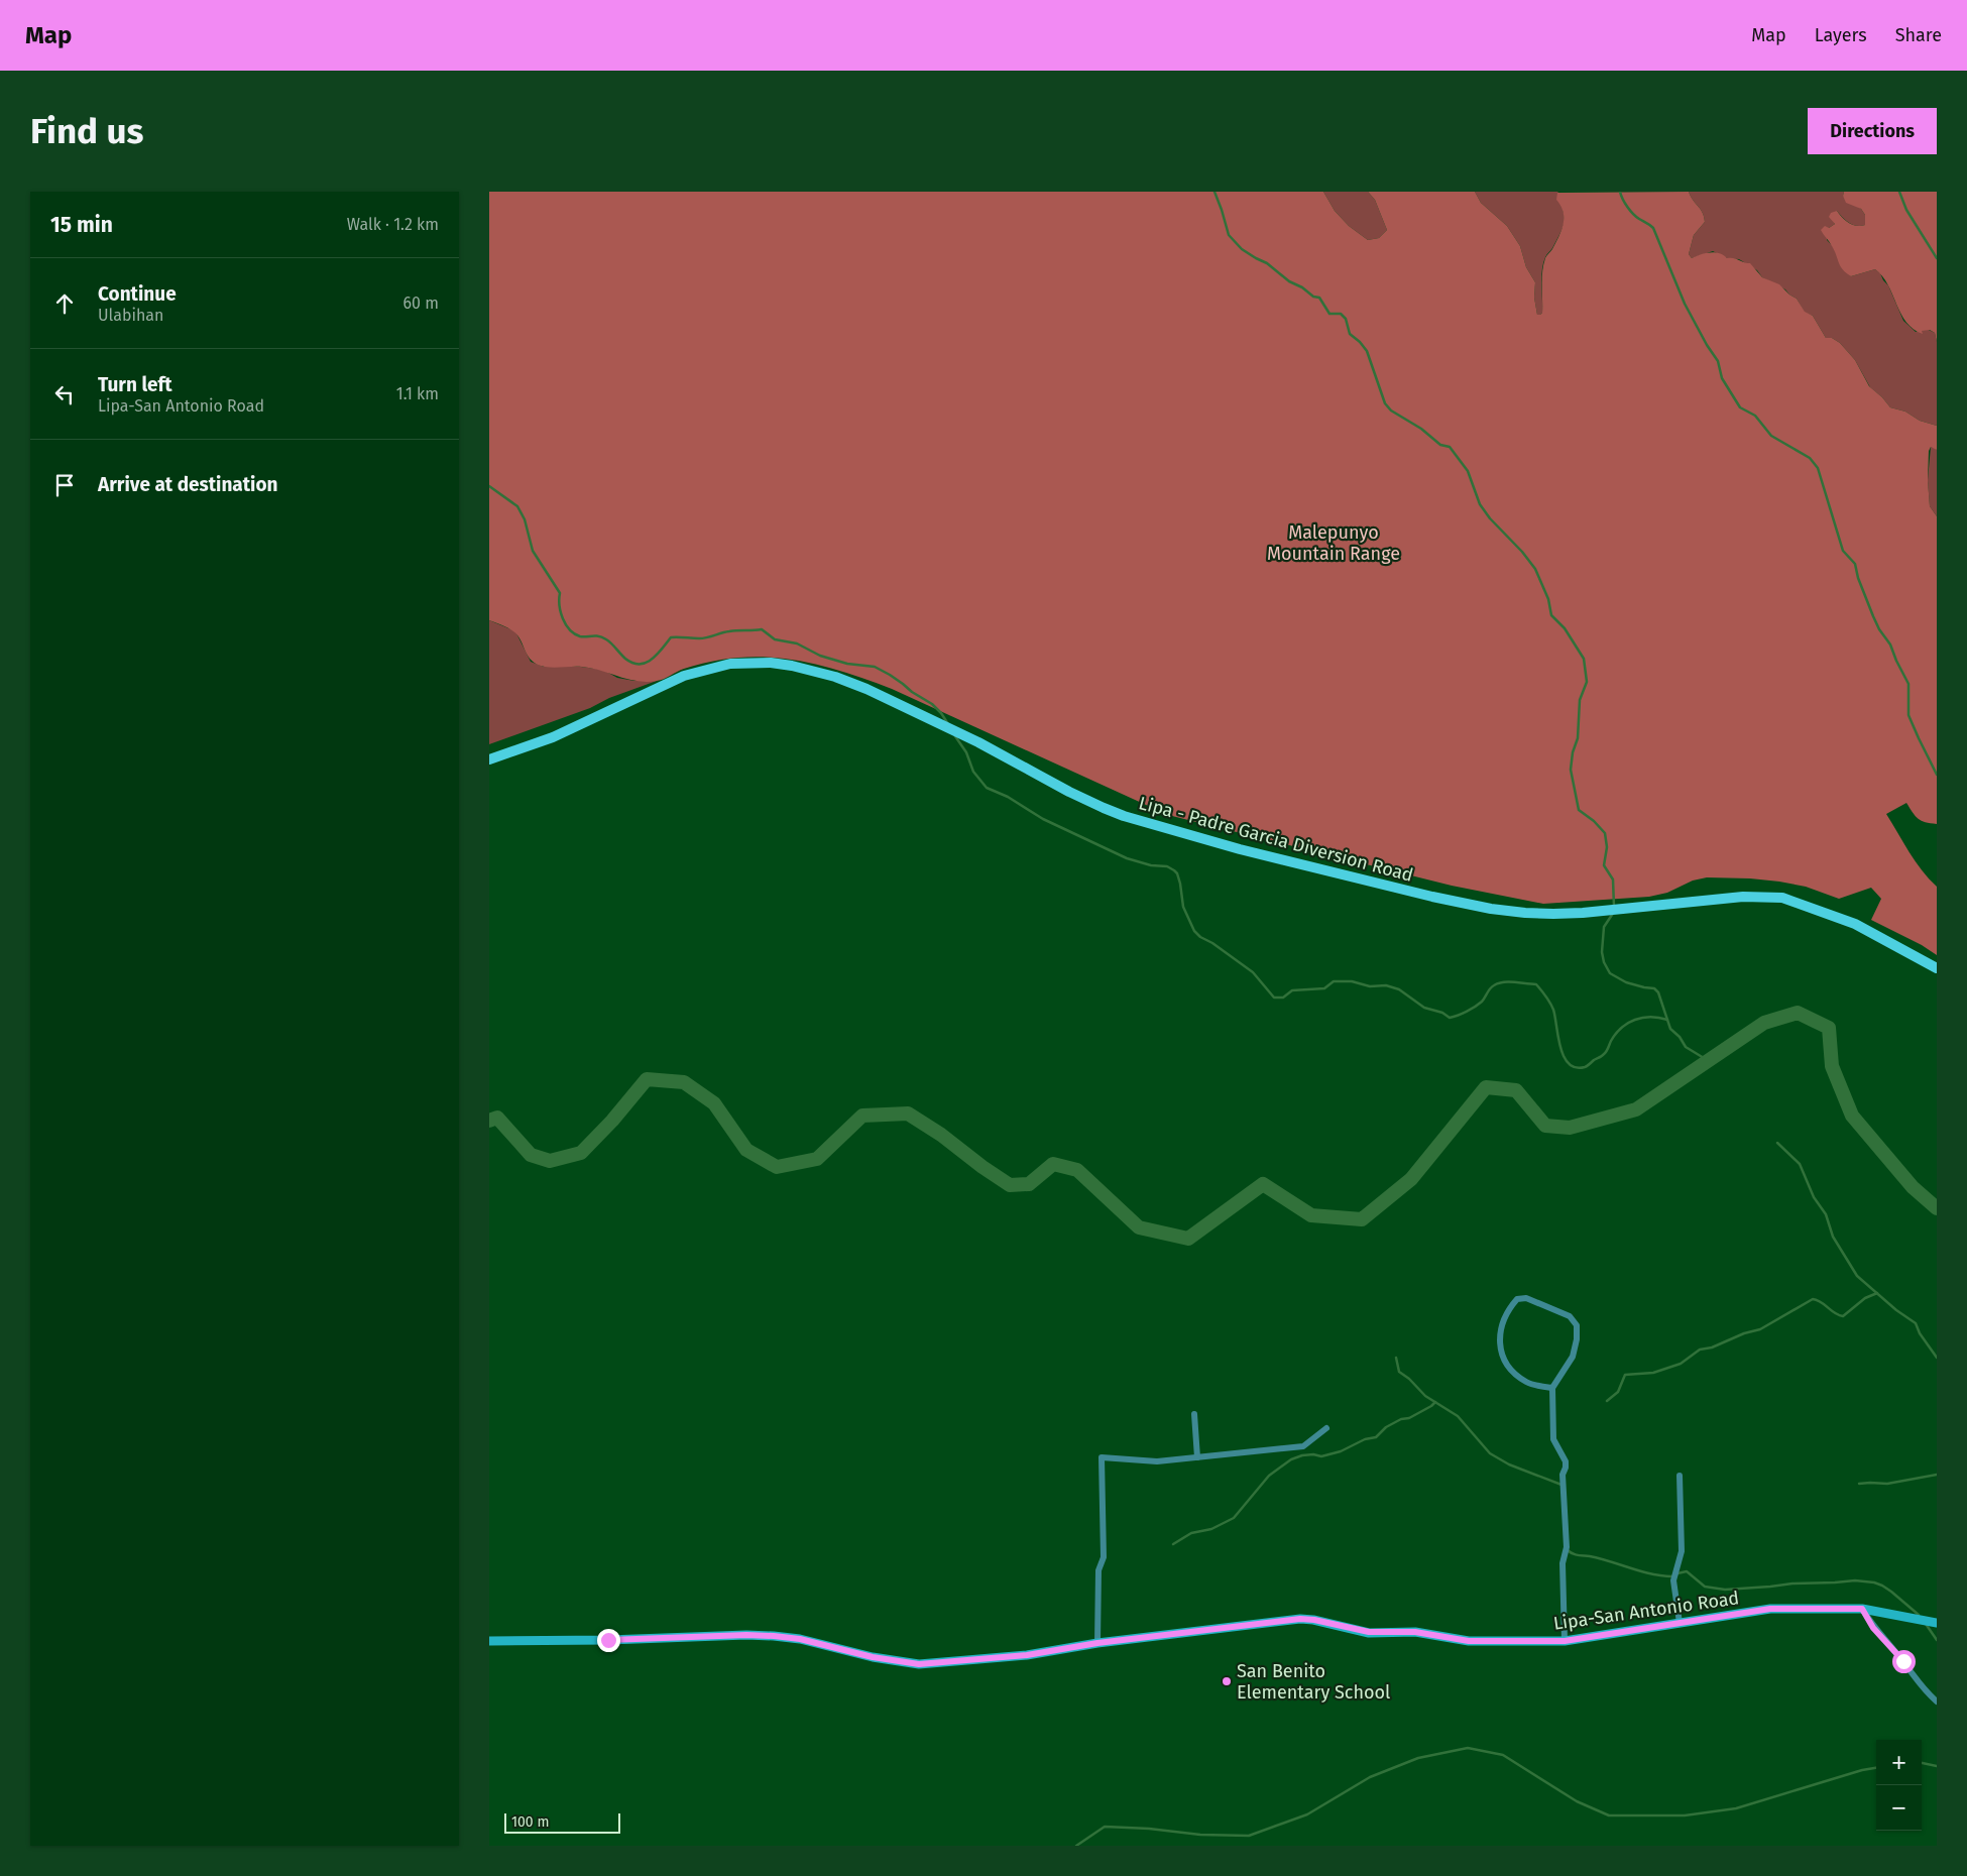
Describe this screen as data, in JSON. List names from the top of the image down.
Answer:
{
  "streets": {
    "main road": ["Lipa - Padre Garcia Diversion Road", "Lipa-San Antonio Road"]
  },
  "parks": ["Malepunyo Mountain Range"],
  "places": ["San Benito Elementary School"],
  "scale_bar": "100 m",
  "page": {
    "header": "Map",
    "nav": ["Map", "Layers", "Share"],
    "buttons": "Directions",
    "title": "Find us",
    "heading": ["15 min", "Walk · 1.2 km"],
    "list": [
      ["Continue", "Ulabihan", "60 m"],
      ["Turn left", "Lipa-San Antonio Road", "1.1 km"],
      "Arrive at destination"
    ],
    "map_buttons": ["+", "−"],
    "scale": "100 m"
  }
}
